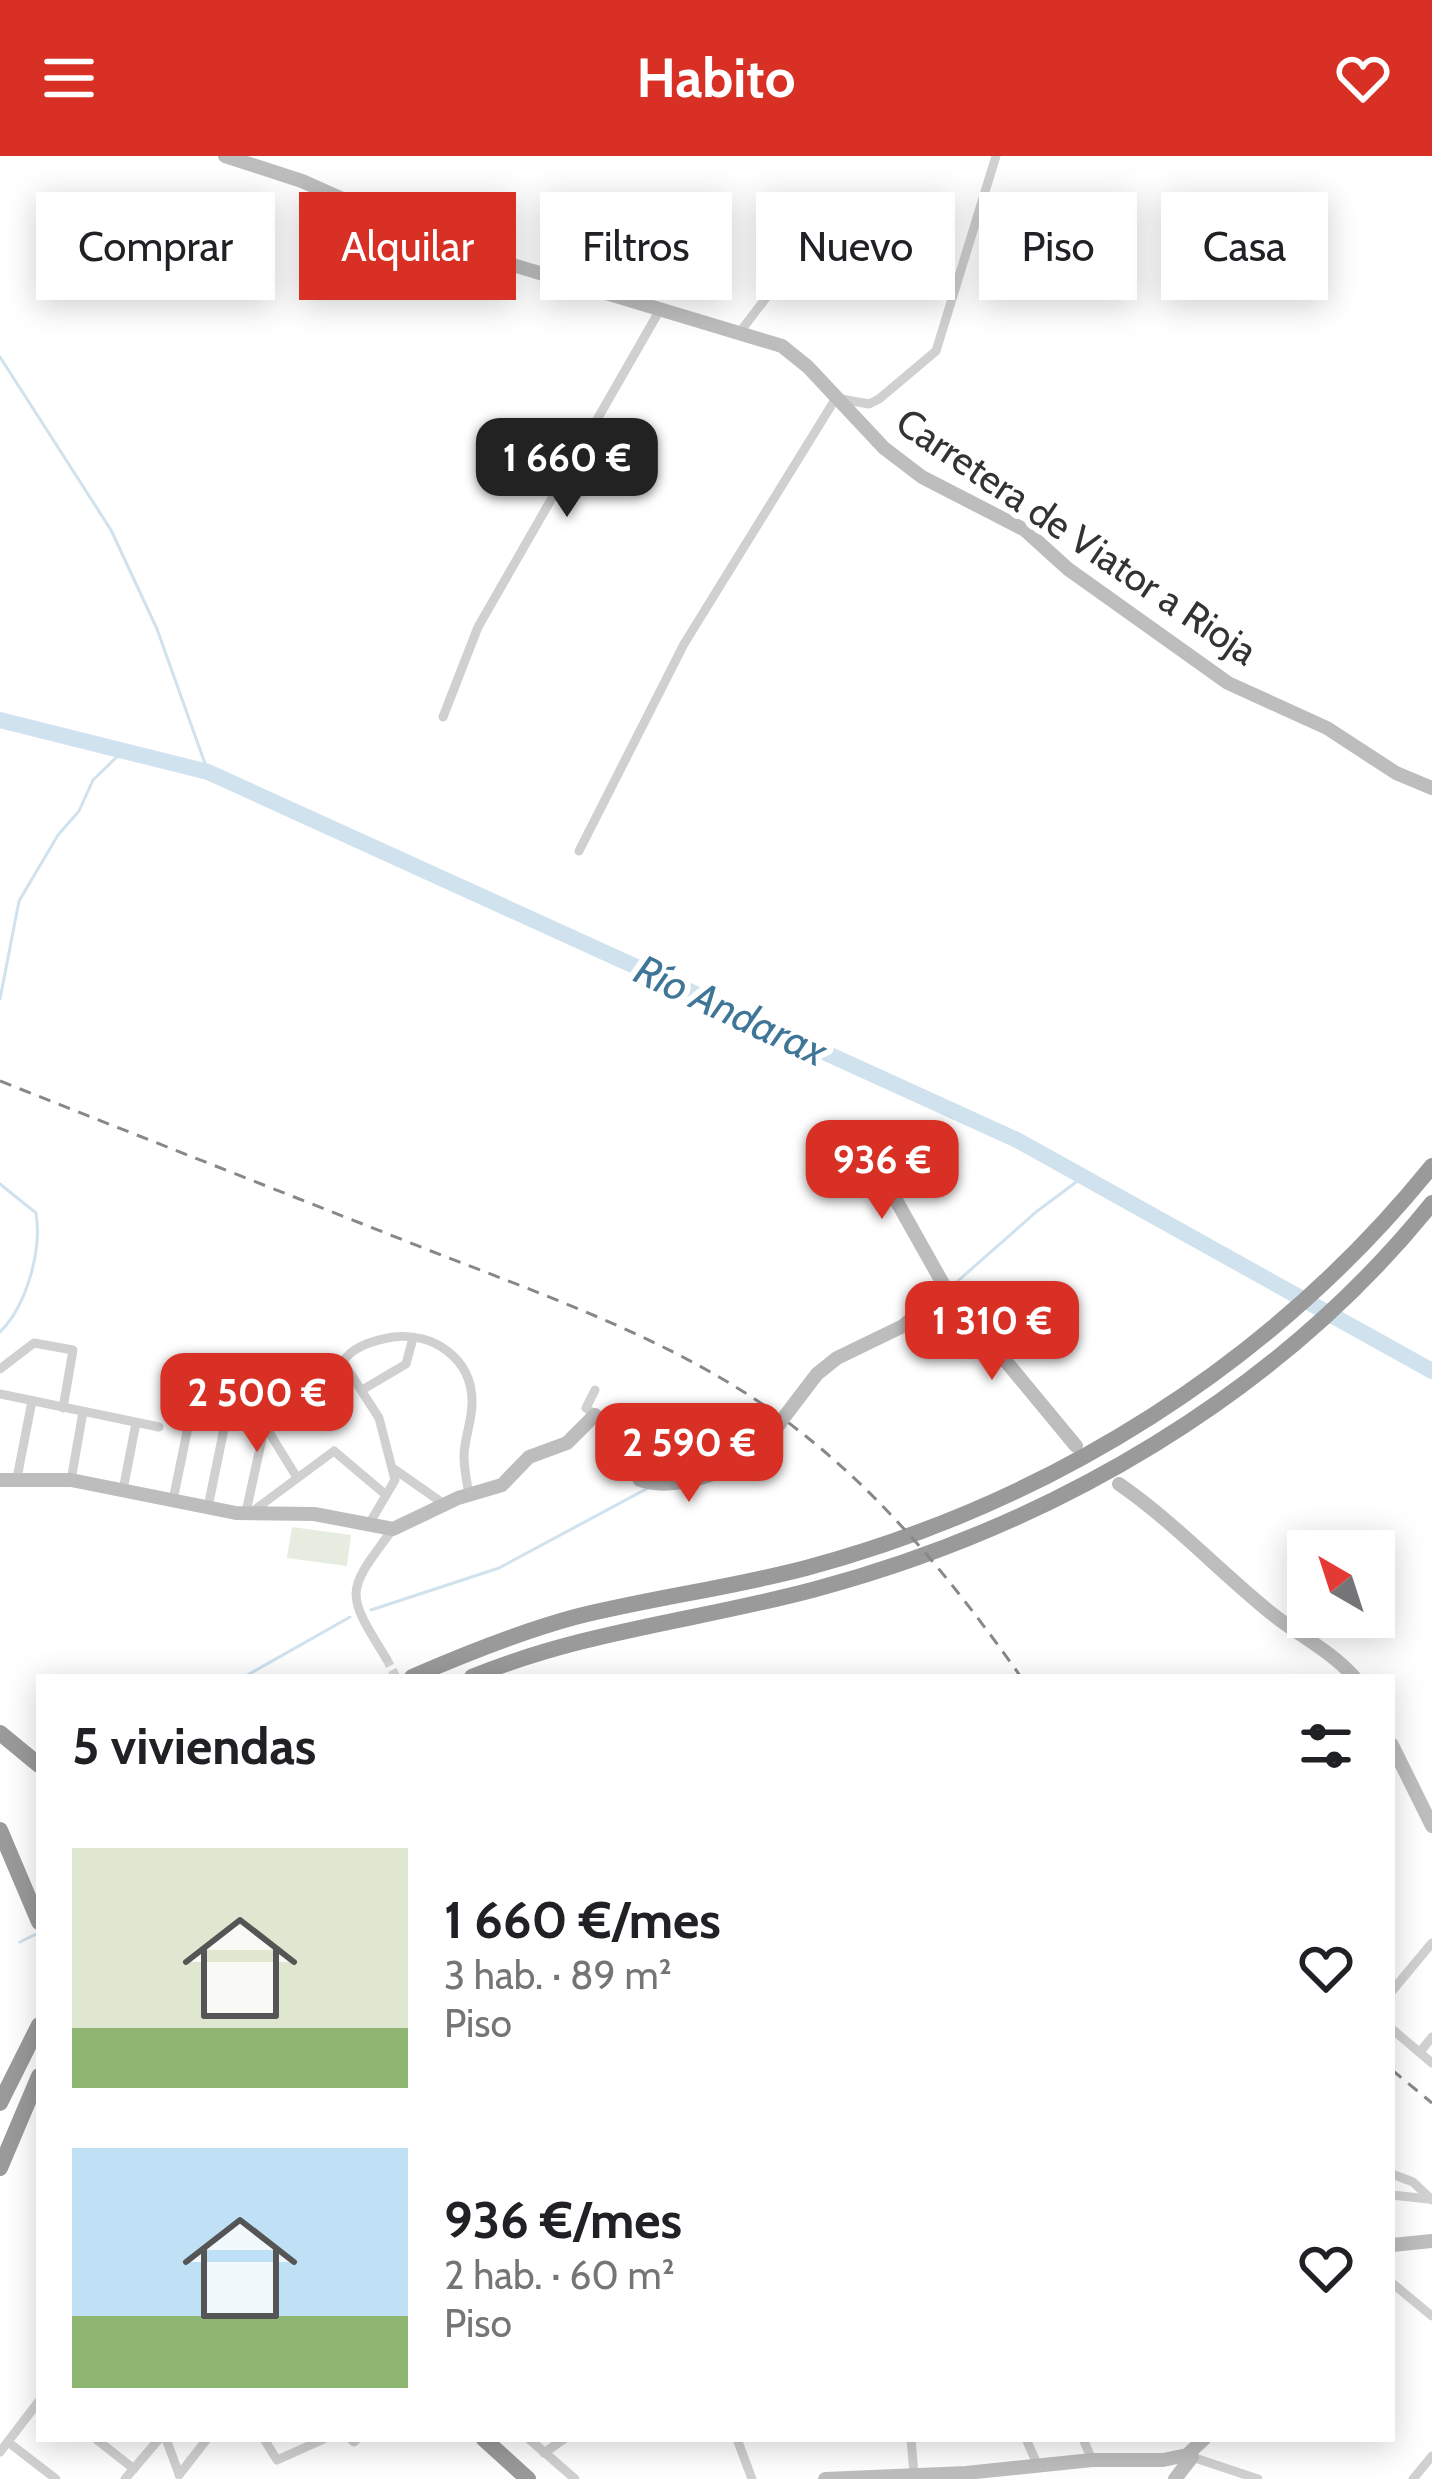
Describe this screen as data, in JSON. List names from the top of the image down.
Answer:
{
  "streets": {
    "street": ["Carretera de Viator a Rioja"]
  },
  "water": ["Río Andarax"],
  "north": "top left",
  "page": {
    "header": "Habito",
    "chip": [
      "Comprar",
      "Alquilar",
      "Filtros",
      "Nuevo",
      "Piso",
      "Casa"
    ],
    "price": [
      "1 660 €",
      "936 €",
      "1 310 €",
      "2 500 €",
      "2 590 €"
    ],
    "heading": "5 viviendas",
    "list": [
      {
        "name": "1 660 €/mes",
        "note": "3 hab. · 89 m² · Piso"
      },
      {
        "name": "936 €/mes",
        "note": "2 hab. · 60 m² · Piso"
      }
    ]
  }
}
